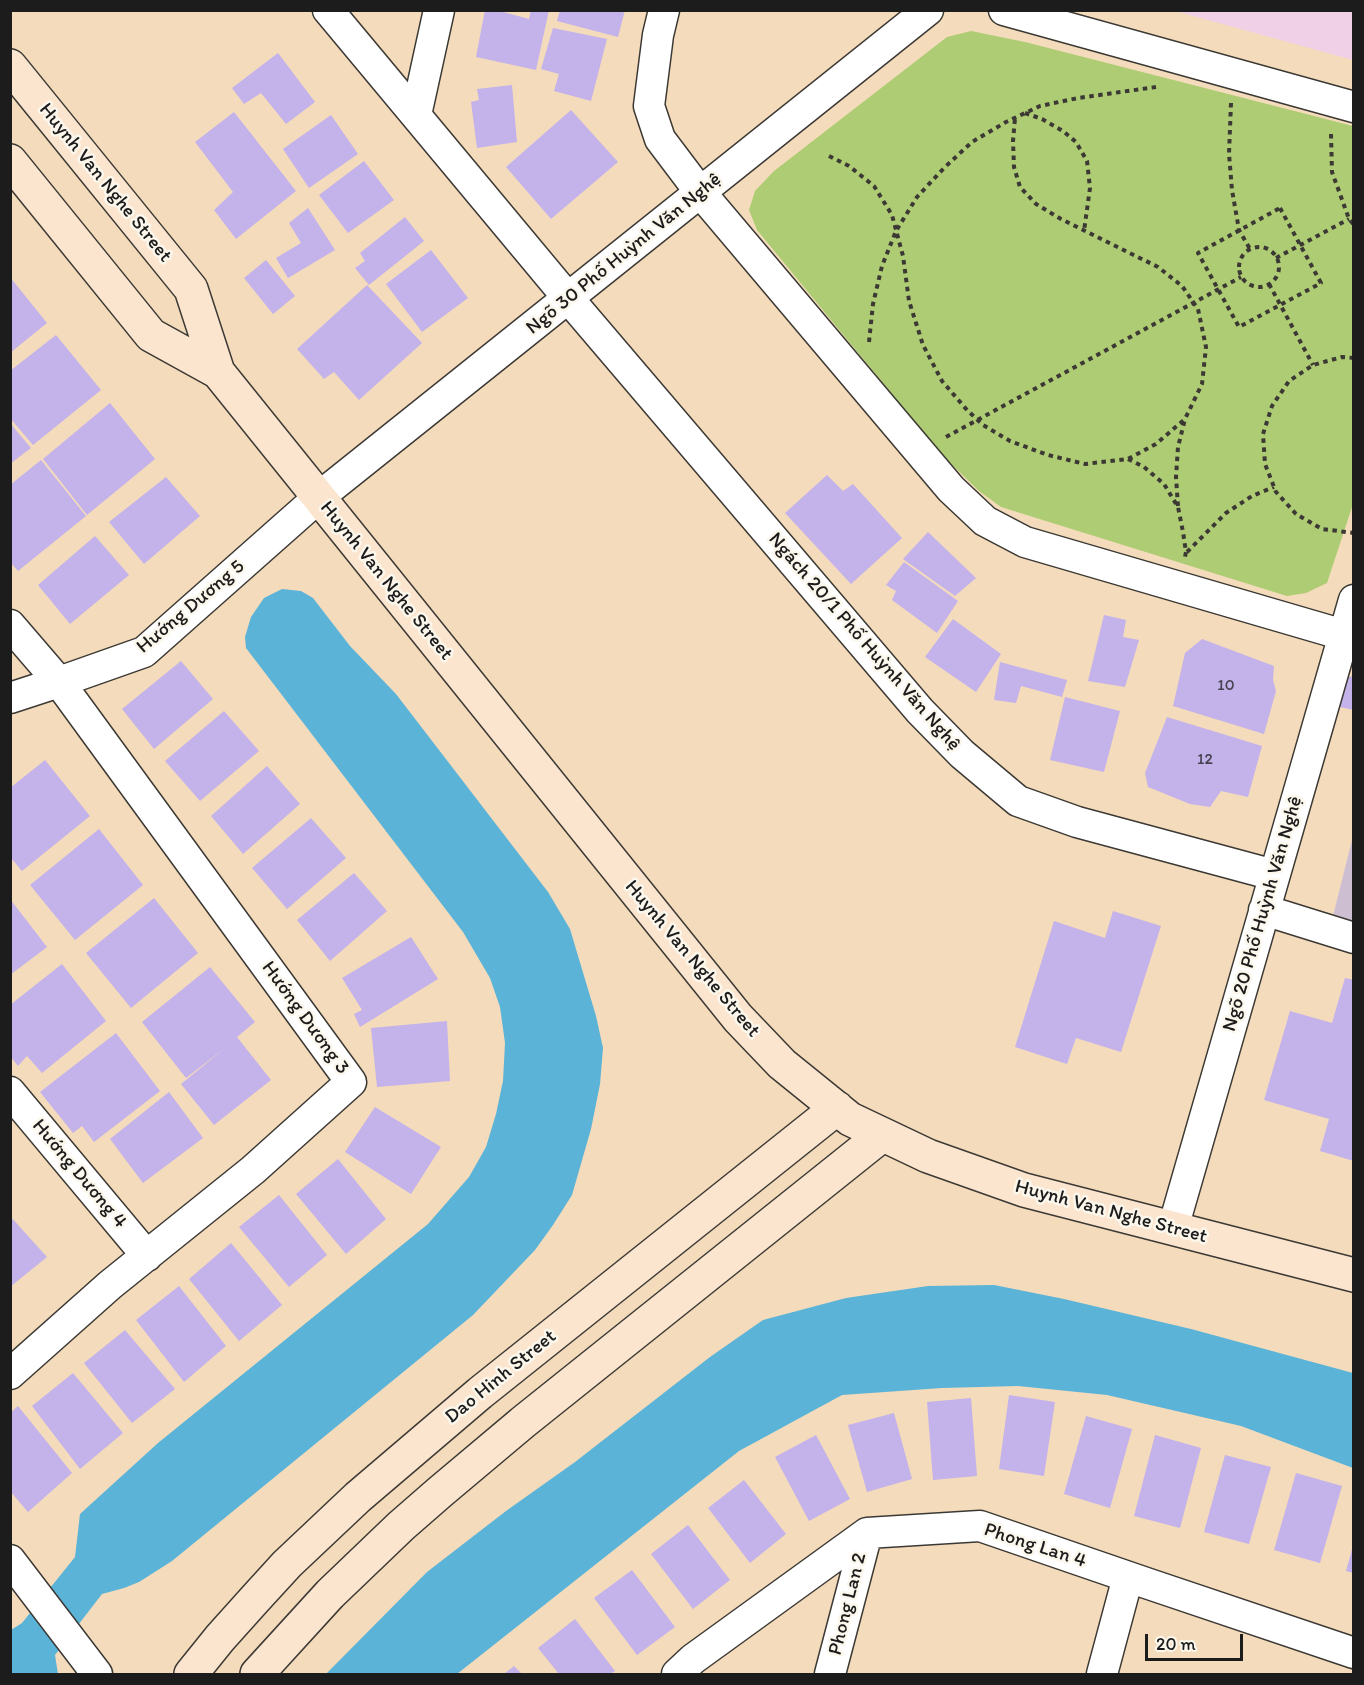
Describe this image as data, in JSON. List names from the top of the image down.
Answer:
{
  "streets": {
    "street": [
      "Huynh Van Nghe Street",
      "Ngõ 30 Phố Huỳnh Văn Nghệ",
      "Hướng Dương 5",
      "Ngách 20/1 Phố Huỳnh Văn Nghệ",
      "Ngõ 20 Phố Huỳnh Văn Nghệ",
      "Hướng Dương 3",
      "Hướng Dương 4",
      "Dao Hinh Street",
      "Phong Lan 4",
      "Phong Lan 2"
    ]
  },
  "crossings": [
    ["Huynh Van Nghe Street", "Ngõ 30 Phố Huỳnh Văn Nghệ"],
    ["Huynh Van Nghe Street", "Hướng Dương 5"],
    ["Huynh Van Nghe Street", "Ngõ 20 Phố Huỳnh Văn Nghệ"],
    ["Huynh Van Nghe Street", "Dao Hinh Street"],
    ["Ngõ 30 Phố Huỳnh Văn Nghệ", "Hướng Dương 5"],
    ["Ngõ 30 Phố Huỳnh Văn Nghệ", "Ngách 20/1 Phố Huỳnh Văn Nghệ"],
    ["Hướng Dương 5", "Hướng Dương 3"],
    ["Ngách 20/1 Phố Huỳnh Văn Nghệ", "Ngõ 20 Phố Huỳnh Văn Nghệ"],
    ["Hướng Dương 3", "Hướng Dương 4"],
    ["Phong Lan 4", "Phong Lan 2"]
  ],
  "house_numbers": ["10", "12"],
  "scale_bar": "20 m"
}
